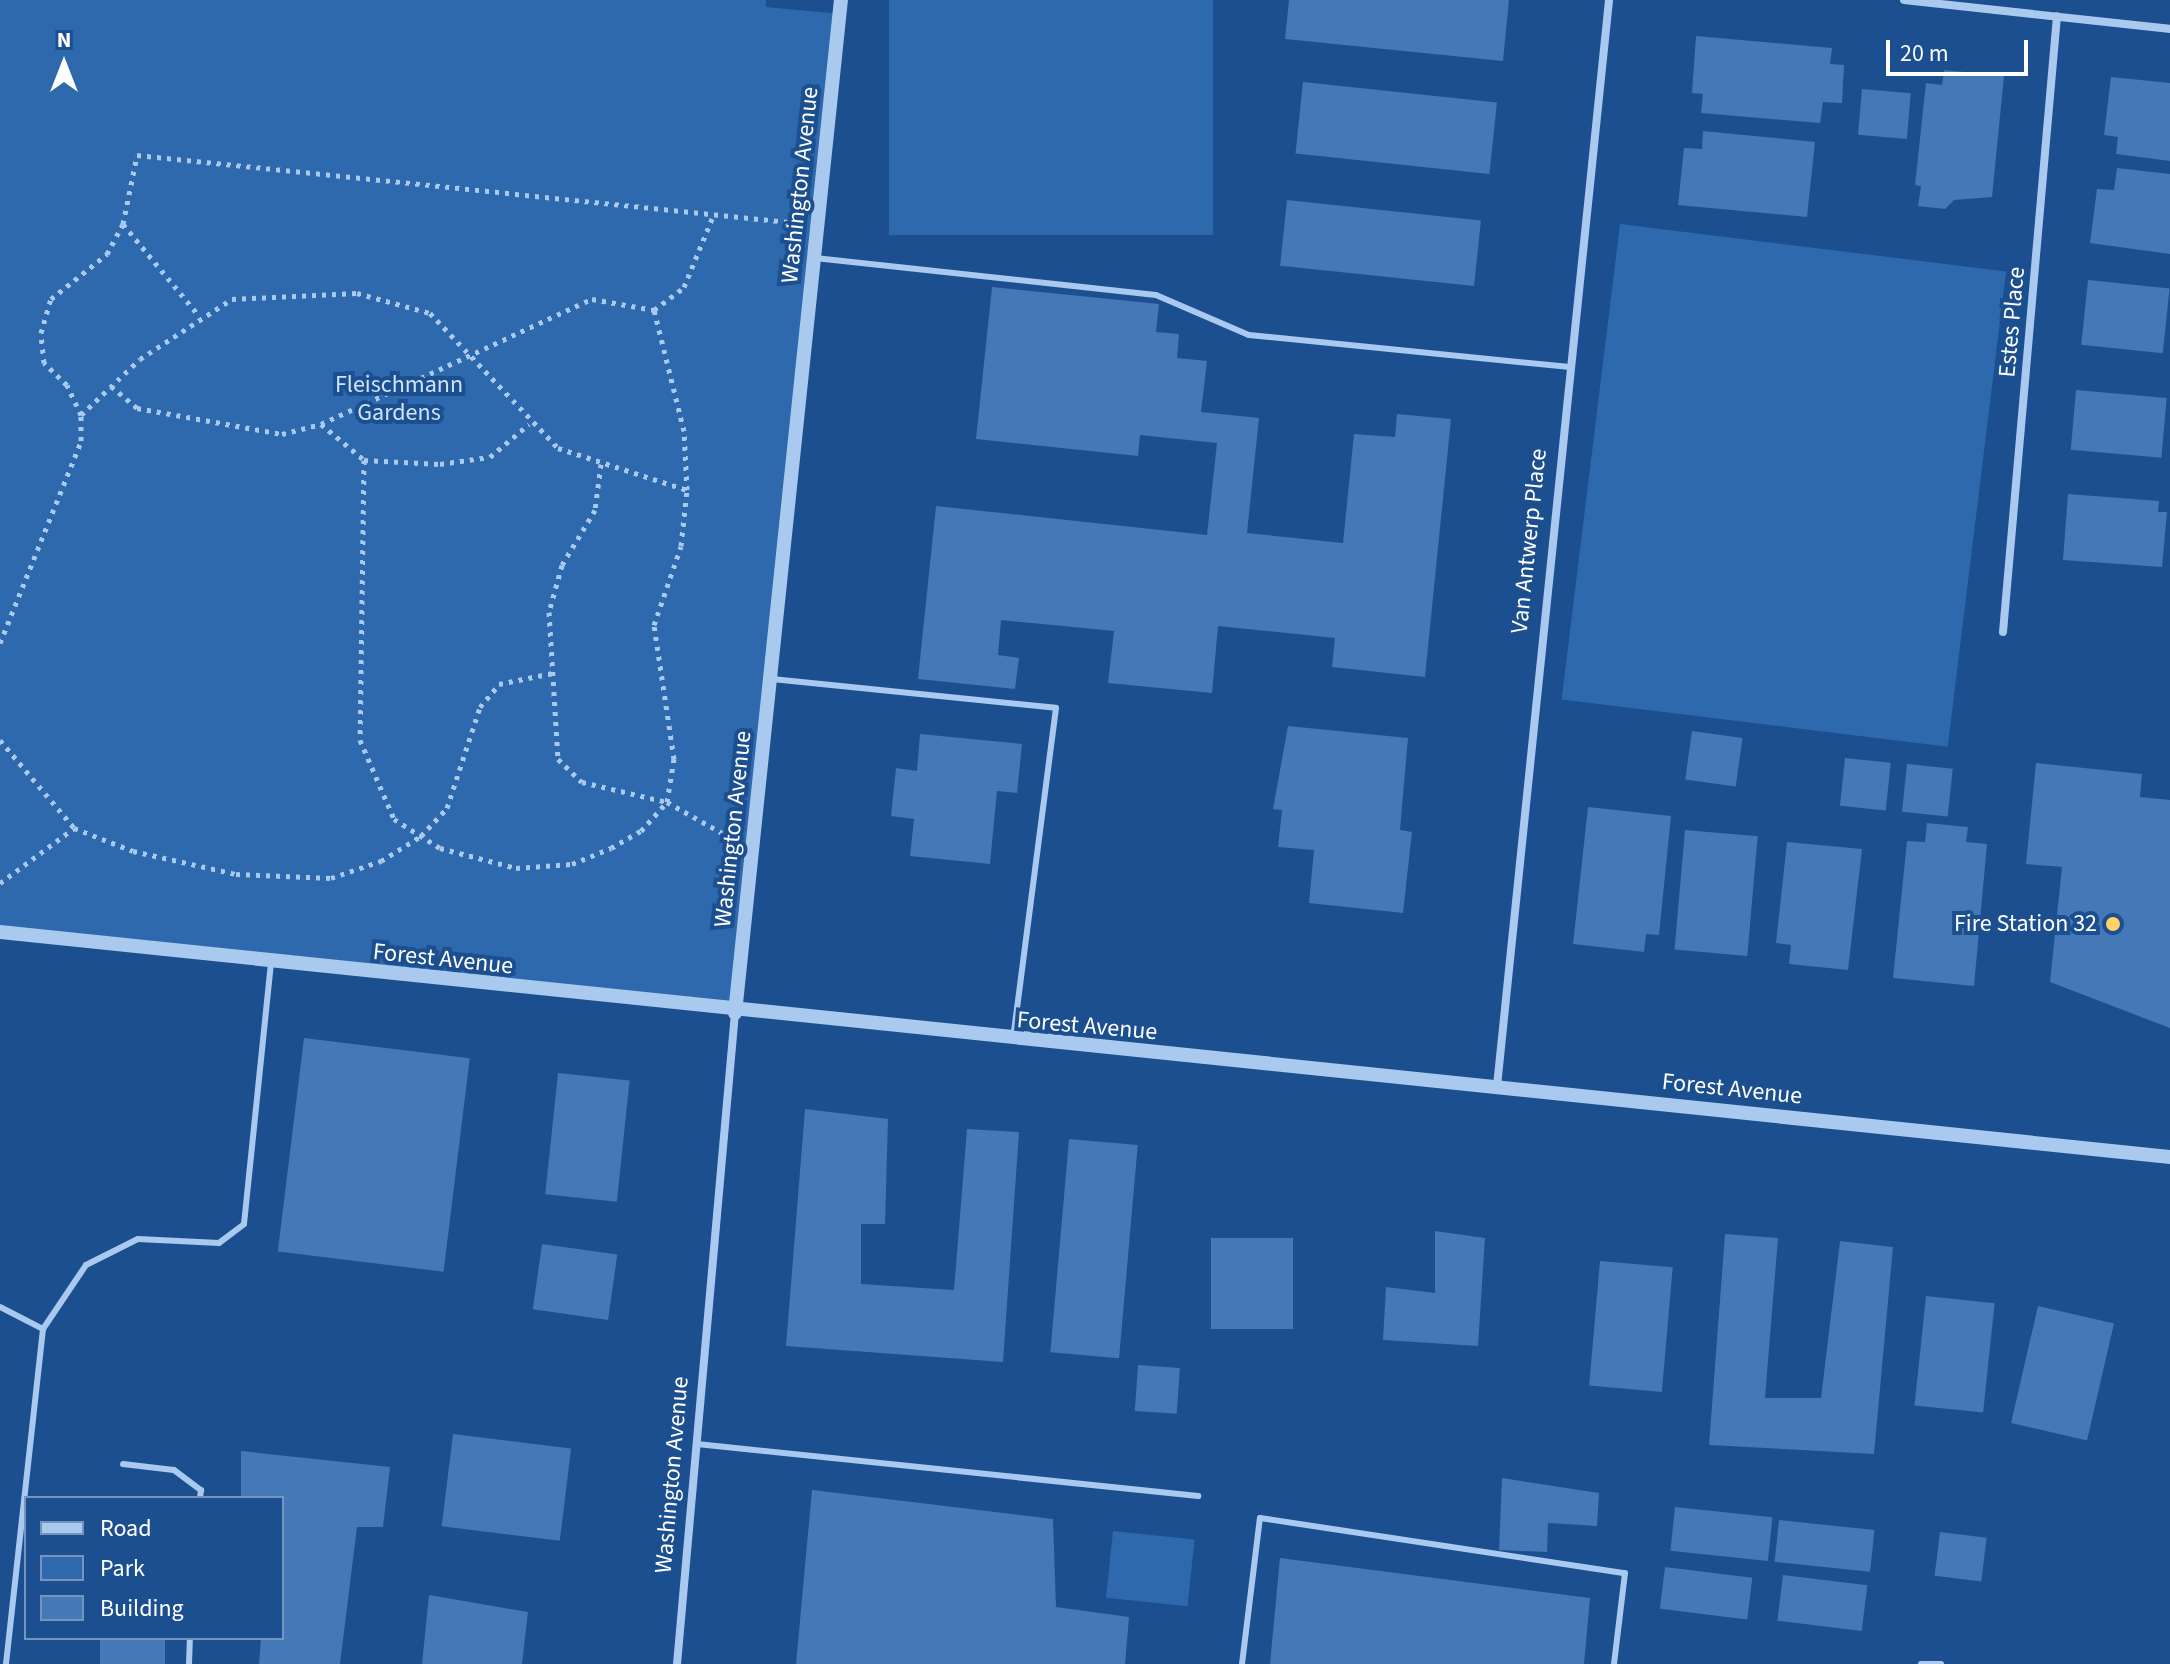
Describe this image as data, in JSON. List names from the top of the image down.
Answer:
{
  "streets": {
    "street": [
      "Washington Avenue",
      "Estes Place",
      "Van Antwerp Place",
      "Forest Avenue"
    ]
  },
  "crossings": [
    ["Washington Avenue", "Forest Avenue"],
    ["Van Antwerp Place", "Forest Avenue"]
  ],
  "parks": ["Fleischmann Gardens"],
  "places": ["Fire Station 32"],
  "legend": ["Road", "Park", "Building"],
  "scale_bar": "20 m",
  "north": "top"
}
